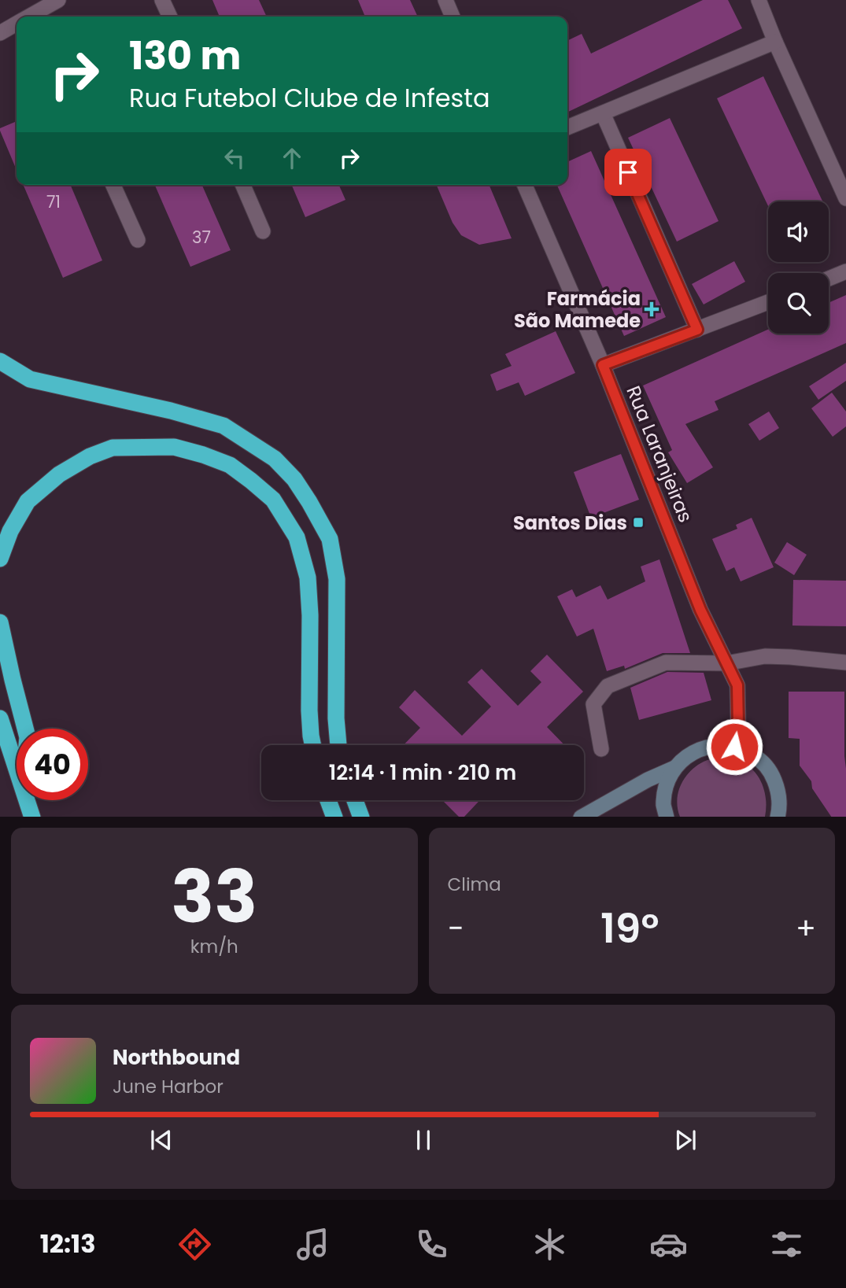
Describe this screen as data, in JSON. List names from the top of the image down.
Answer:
{
  "streets": {
    "street": ["Rua Laranjeiras"]
  },
  "places": {
    "health": ["Farmácia São Mamede"],
    "transit": ["Santos Dias"]
  },
  "house_numbers": ["71", "37"],
  "page": {
    "turn": ["130 m", "Rua Futebol Clube de Infesta"],
    "limit": "40",
    "trip": "12:14 · 1 min · 210 m",
    "tile": [
      ["33", "km/h"],
      "Clima"
    ],
    "heat": ["−", "19°", "+"],
    "song": ["Northbound", "June Harbor"],
    "tabs": "12:13"
  }
}
